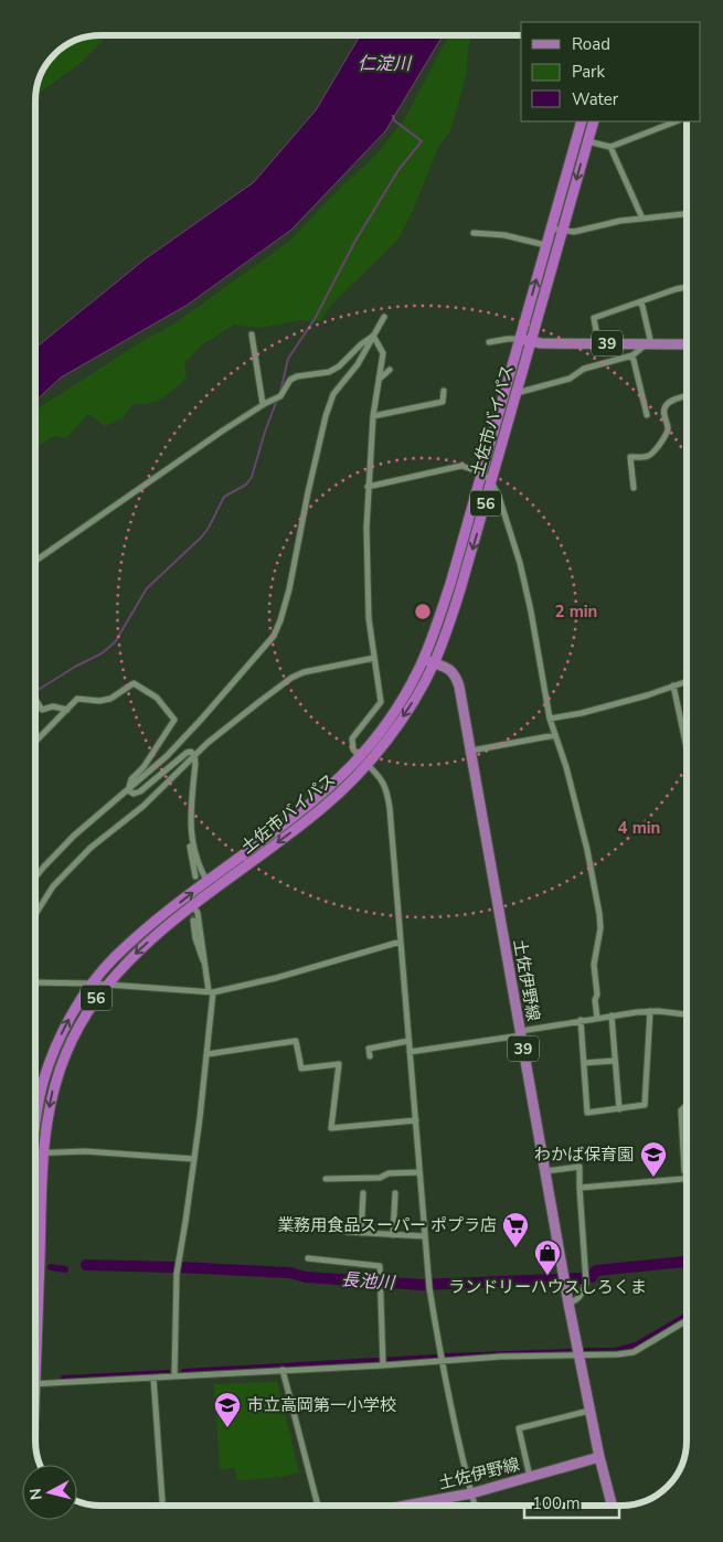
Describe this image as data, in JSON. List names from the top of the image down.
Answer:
{
  "streets": {
    "highway": ["土佐市バイパス", "56"],
    "main road": ["39", "土佐伊野線"]
  },
  "crossings": [
    ["39", "土佐市バイパス"],
    ["土佐市バイパス", "土佐伊野線"]
  ],
  "water": ["仁淀川", "長池川"],
  "places": {
    "school or university": ["わかば保育園", "市立高岡第一小学校"],
    "supermarket": ["業務用食品スーパー ポプラ店"],
    "shop": ["ランドリーハウスしろくま"]
  },
  "legend": ["Road", "Park", "Water"],
  "scale_bar": "100 m",
  "north": "left",
  "rings": ["2 min", "4 min"]
}
